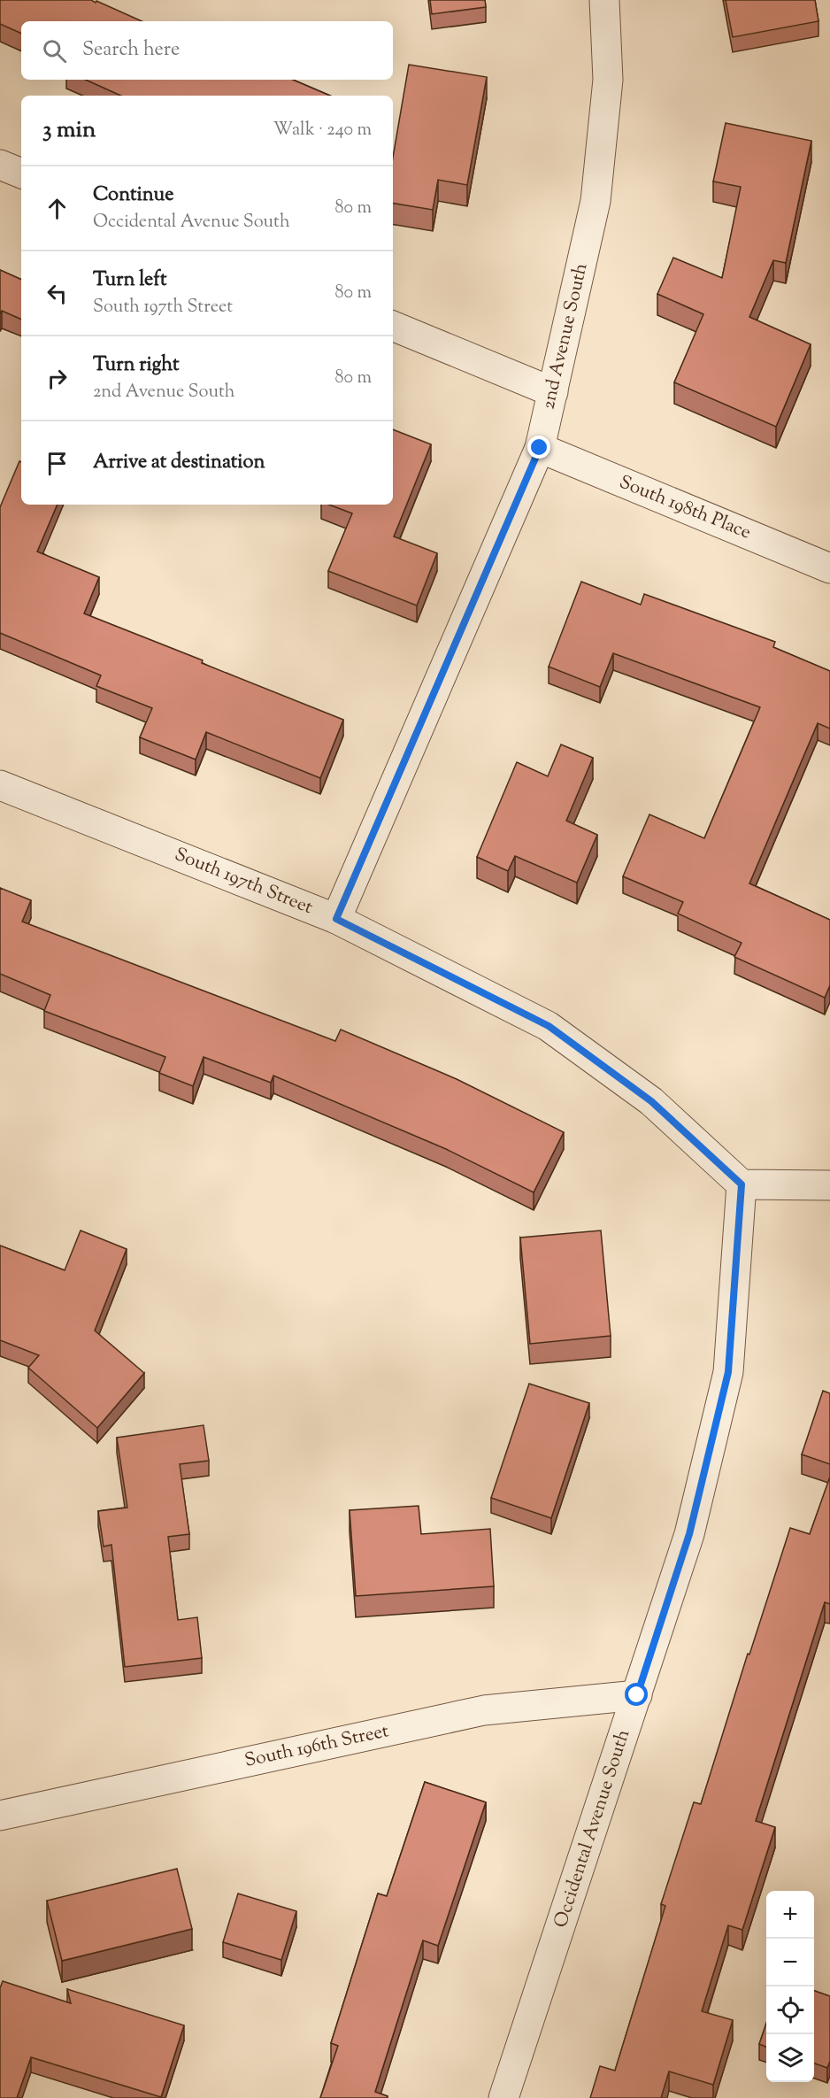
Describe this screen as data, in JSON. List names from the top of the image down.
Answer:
{
  "streets": {
    "street": [
      "2nd Avenue South",
      "South 198th Place",
      "South 197th Street",
      "South 196th Street",
      "Occidental Avenue South"
    ]
  },
  "crossings": [
    ["2nd Avenue South", "South 198th Place"],
    ["2nd Avenue South", "South 197th Street"],
    ["South 197th Street", "Occidental Avenue South"],
    ["South 196th Street", "Occidental Avenue South"]
  ],
  "page": {
    "search": "Search here",
    "heading": ["3 min", "Walk · 240 m"],
    "list": [
      ["Continue", "Occidental Avenue South", "80 m"],
      ["Turn left", "South 197th Street", "80 m"],
      ["Turn right", "2nd Avenue South", "80 m"],
      "Arrive at destination"
    ],
    "map_buttons": ["+", "−"]
  }
}
